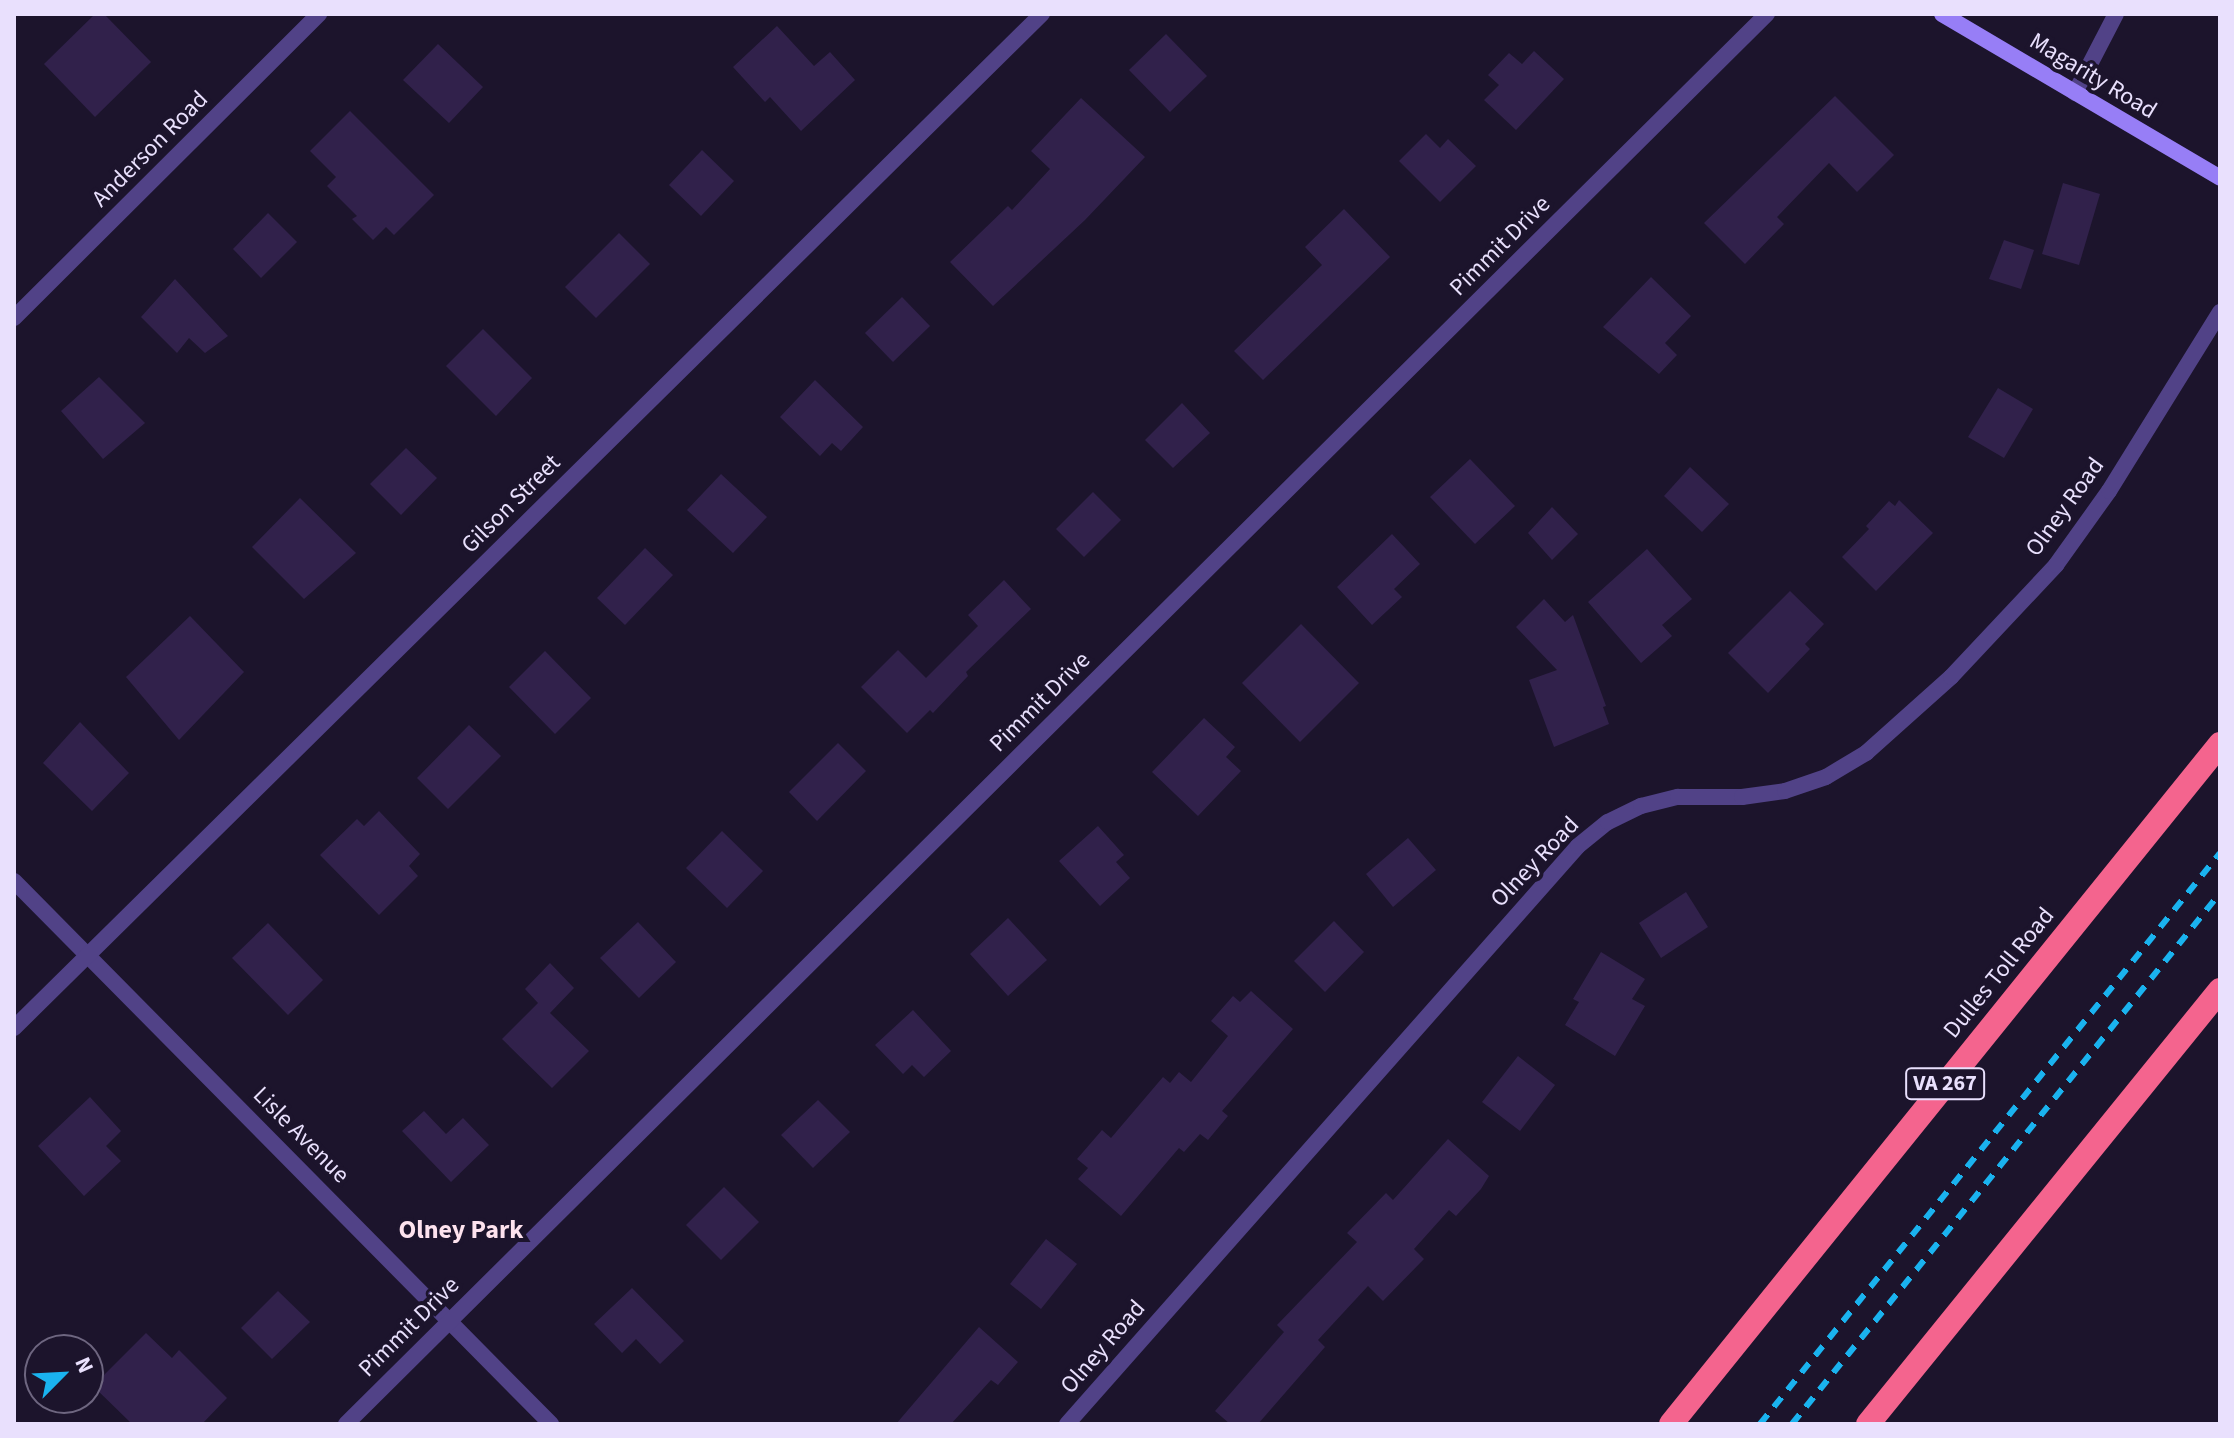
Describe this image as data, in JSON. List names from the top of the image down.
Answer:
{
  "streets": {
    "highway": ["Dulles Toll Road", "VA 267"],
    "main road": ["Magarity Road"],
    "street": [
      "Anderson Road",
      "Pimmit Drive",
      "Gilson Street",
      "Olney Road",
      "Lisle Avenue"
    ]
  },
  "crossings": [
    ["Pimmit Drive", "Lisle Avenue"],
    ["Gilson Street", "Lisle Avenue"]
  ],
  "districts": ["Olney Park"],
  "north": "top right"
}
